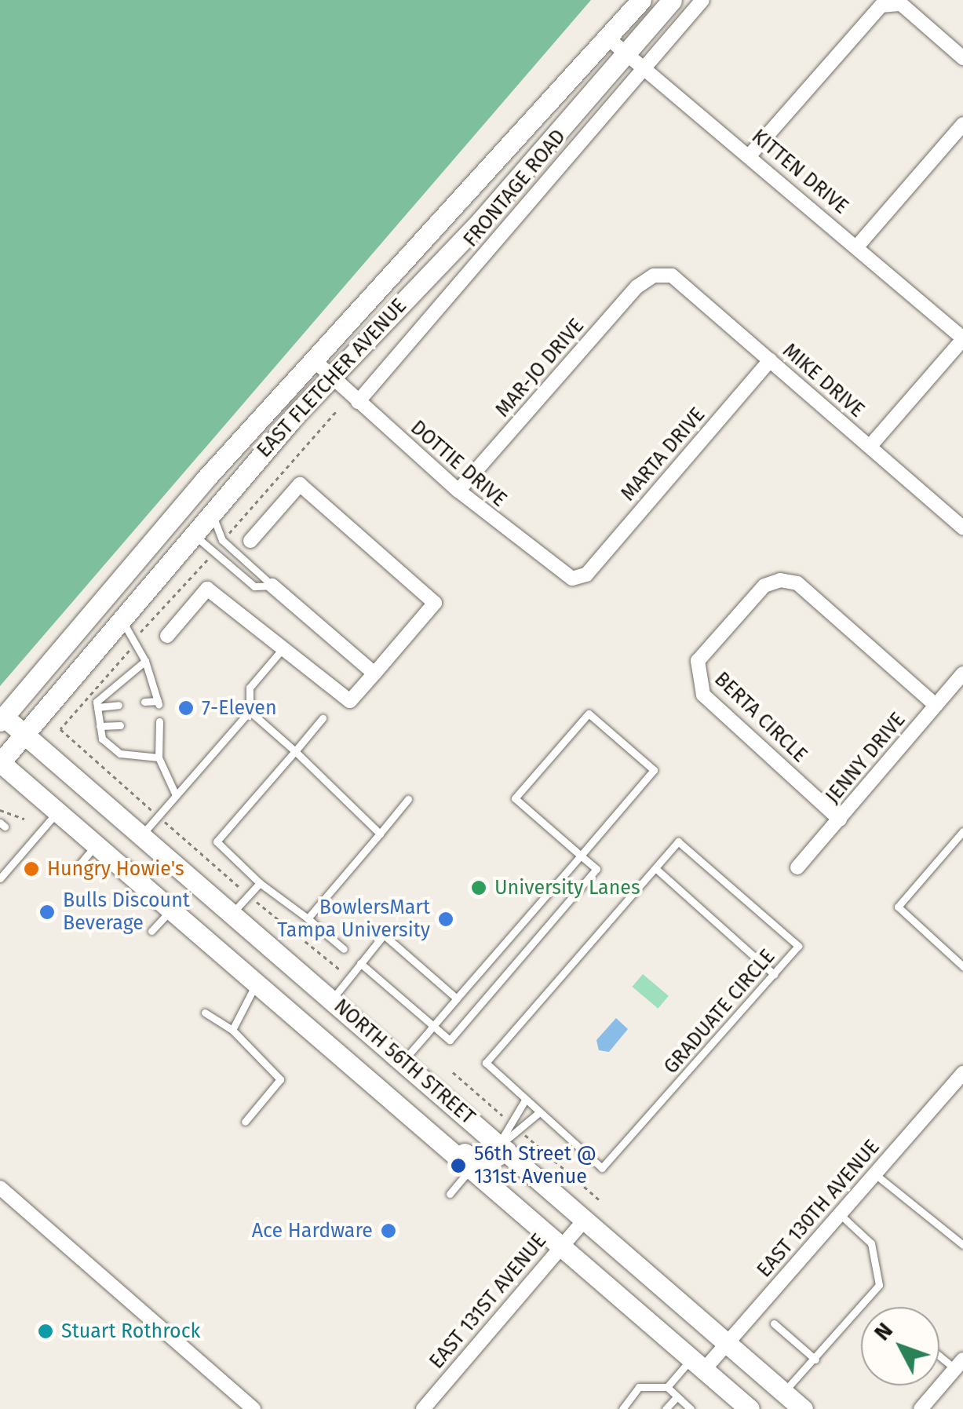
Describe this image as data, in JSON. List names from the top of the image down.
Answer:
{
  "streets": {
    "main road": ["EAST FLETCHER AVENUE", "NORTH 56TH STREET"],
    "street": [
      "KITTEN DRIVE",
      "FRONTAGE ROAD",
      "MAR-JO DRIVE",
      "MIKE DRIVE",
      "MARTA DRIVE",
      "DOTTIE DRIVE",
      "BERTA CIRCLE",
      "JENNY DRIVE",
      "EAST 130TH AVENUE",
      "EAST 131ST AVENUE"
    ],
    "lane": ["GRADUATE CIRCLE"]
  },
  "crossings": [
    ["KITTEN DRIVE", "FRONTAGE ROAD"],
    ["KITTEN DRIVE", "EAST FLETCHER AVENUE"],
    ["FRONTAGE ROAD", "DOTTIE DRIVE"],
    ["MAR-JO DRIVE", "MIKE DRIVE"],
    ["MAR-JO DRIVE", "DOTTIE DRIVE"],
    ["EAST FLETCHER AVENUE", "DOTTIE DRIVE"],
    ["EAST FLETCHER AVENUE", "NORTH 56TH STREET"],
    ["MIKE DRIVE", "MARTA DRIVE"],
    ["MARTA DRIVE", "DOTTIE DRIVE"],
    ["BERTA CIRCLE", "JENNY DRIVE"],
    ["NORTH 56TH STREET", "EAST 130TH AVENUE"],
    ["NORTH 56TH STREET", "EAST 131ST AVENUE"]
  ],
  "places": [
    "7-Eleven",
    "Hungry Howie's",
    "University Lanes",
    "Bulls Discount Beverage",
    "BowlersMart Tampa University",
    "56th Street @ 131st Avenue",
    "Ace Hardware",
    "Stuart Rothrock"
  ],
  "north": "top left"
}
